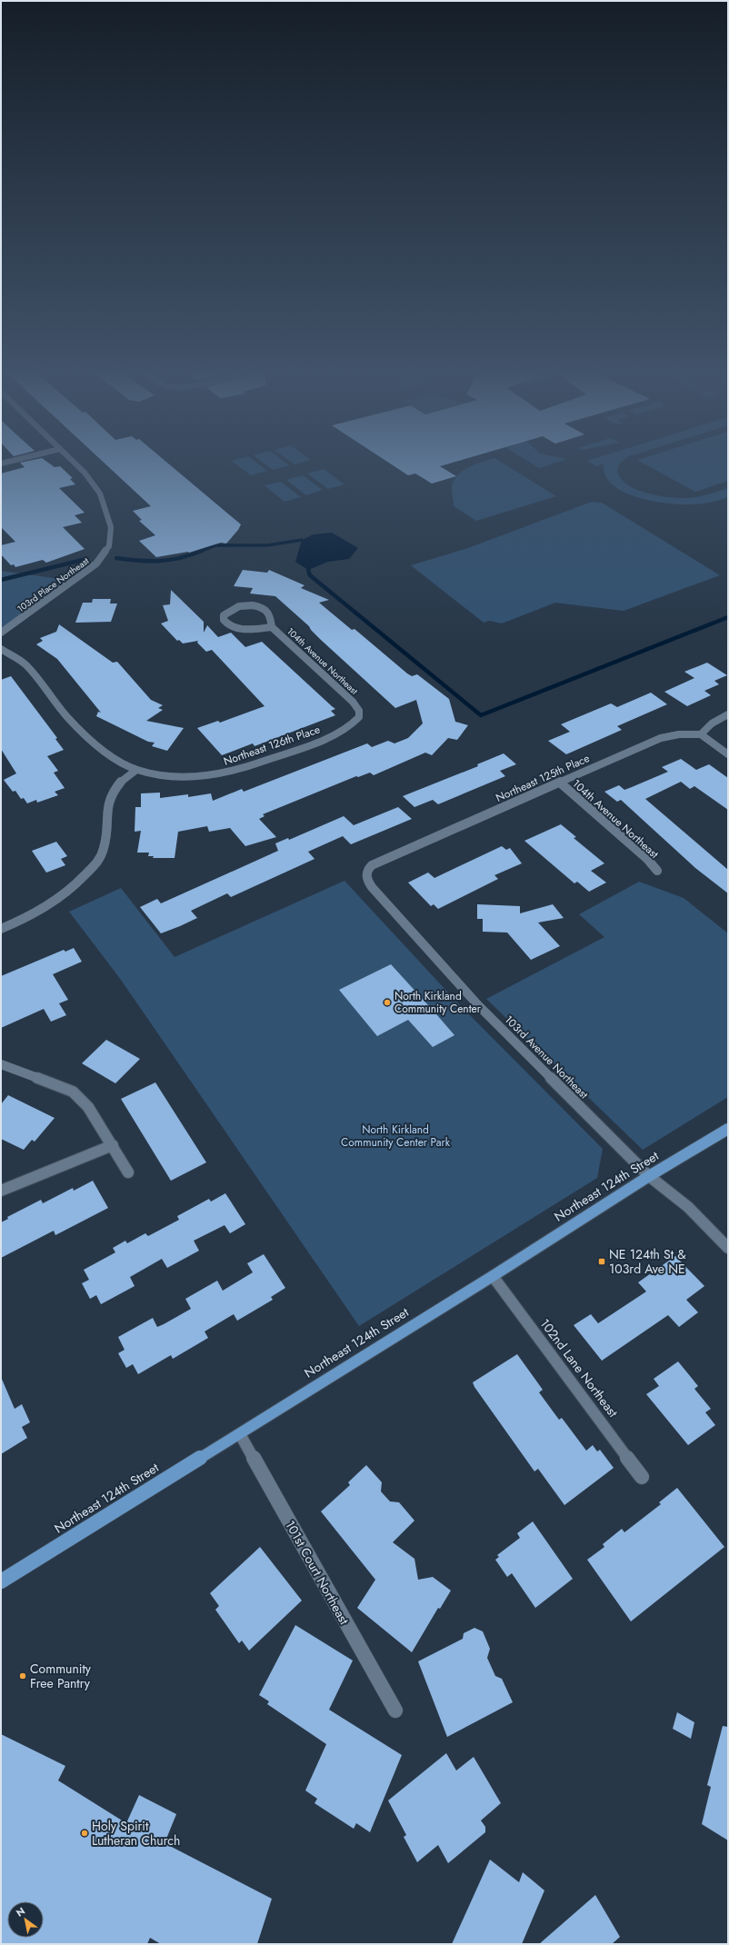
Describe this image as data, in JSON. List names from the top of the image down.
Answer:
{
  "streets": {
    "main road": ["Northeast 124th Street"],
    "street": [
      "103rd Place Northeast",
      "104th Avenue Northeast",
      "Northeast 126th Place",
      "Northeast 125th Place",
      "103rd Avenue Northeast",
      "102nd Lane Northeast",
      "101st Court Northeast"
    ]
  },
  "crossings": [
    ["104th Avenue Northeast", "Northeast 126th Place"],
    ["104th Avenue Northeast", "Northeast 125th Place"],
    ["Northeast 125th Place", "103rd Avenue Northeast"],
    ["103rd Avenue Northeast", "Northeast 124th Street"],
    ["Northeast 124th Street", "102nd Lane Northeast"],
    ["Northeast 124th Street", "101st Court Northeast"]
  ],
  "parks": ["North Kirkland Community Center Park"],
  "places": {
    "other": ["North Kirkland Community Center", "Community Free Pantry", "Holy Spirit Lutheran Church"],
    "transit": ["NE 124th St & 103rd Ave NE"]
  },
  "north": "top left"
}
